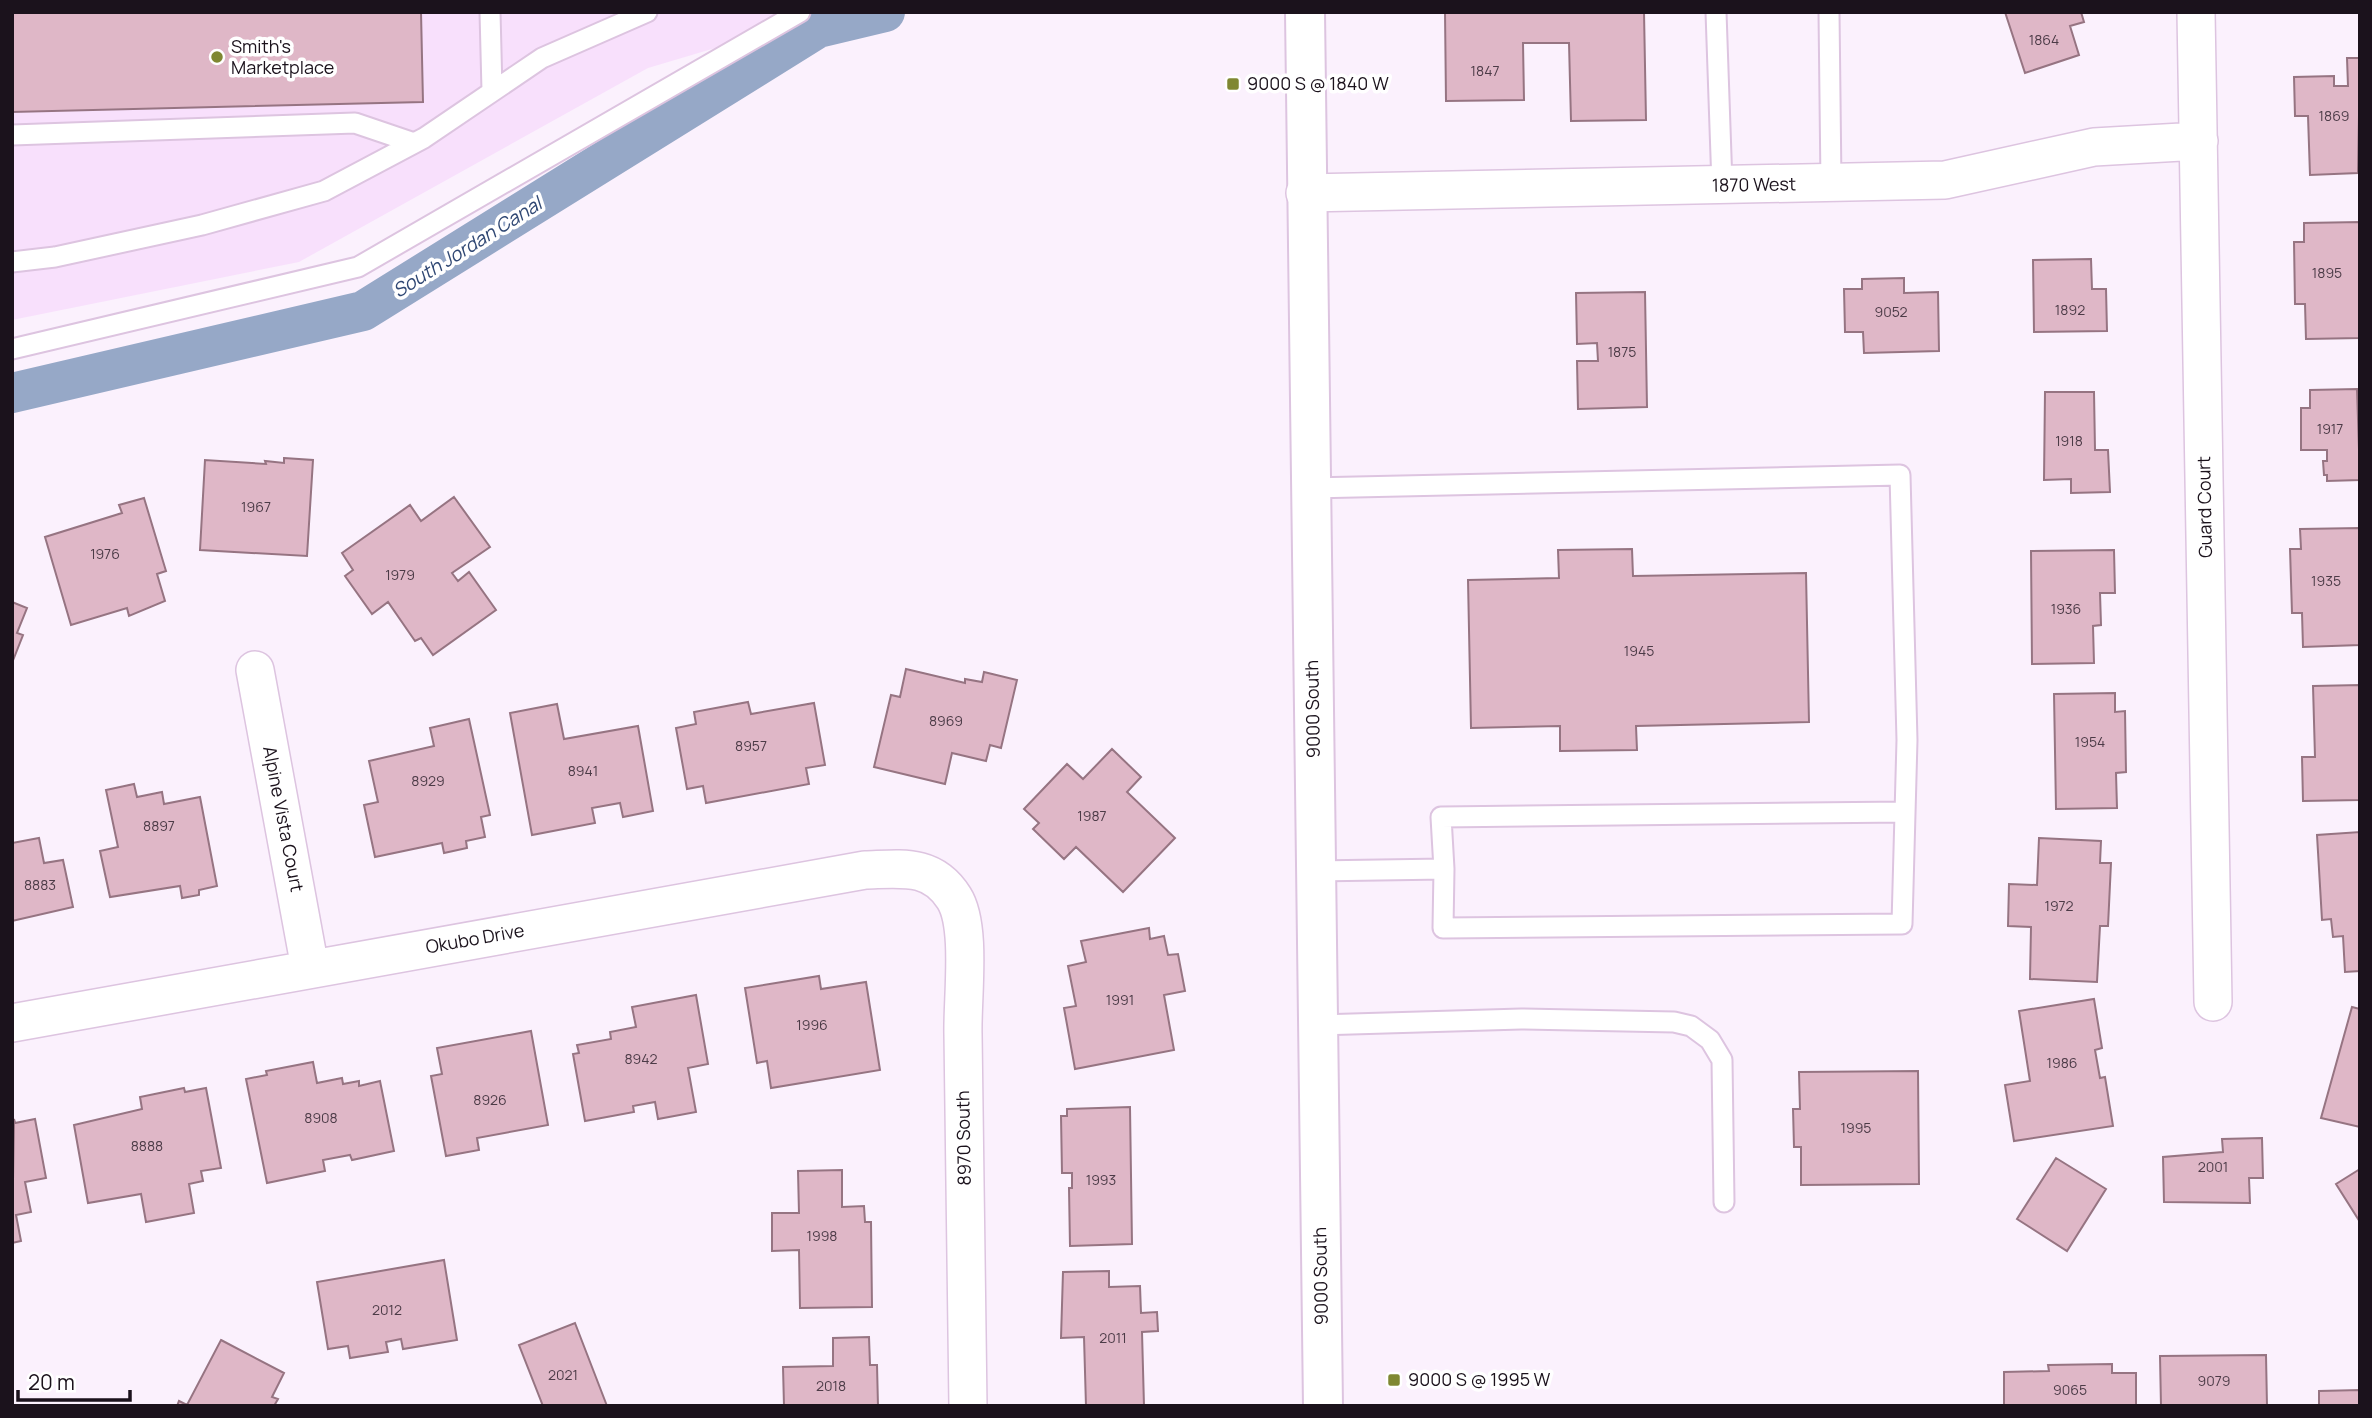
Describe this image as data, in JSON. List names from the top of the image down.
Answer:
{
  "streets": {
    "main road": ["9000 South"],
    "street": [
      "1870 West",
      "Guard Court",
      "Alpine Vista Court",
      "Okubo Drive",
      "8970 South"
    ]
  },
  "crossings": [
    ["1870 West", "Guard Court"],
    ["1870 West", "9000 South"],
    ["Alpine Vista Court", "Okubo Drive"],
    ["Okubo Drive", "8970 South"]
  ],
  "water": ["South Jordan Canal"],
  "places": {
    "other": ["Smith's Marketplace"],
    "transit": ["9000 S @ 1840 W", "9000 S @ 1995 W"]
  },
  "house_numbers": [
    "1864",
    "1847",
    "1869",
    "1895",
    "1892",
    "9052",
    "1875",
    "1917",
    "1918",
    "1967",
    "1976",
    "1979",
    "1935",
    "1936",
    "1945",
    "8969",
    "1954",
    "8957",
    "8941",
    "8929",
    "1987",
    "8897",
    "8883",
    "1972",
    "1991",
    "1996",
    "8942",
    "1986",
    "8926",
    "8908",
    "1995",
    "8888",
    "2001",
    "1993",
    "1998",
    "2012",
    "2011",
    "2021",
    "9079",
    "2018",
    "9065"
  ],
  "scale_bar": "20 m"
}
